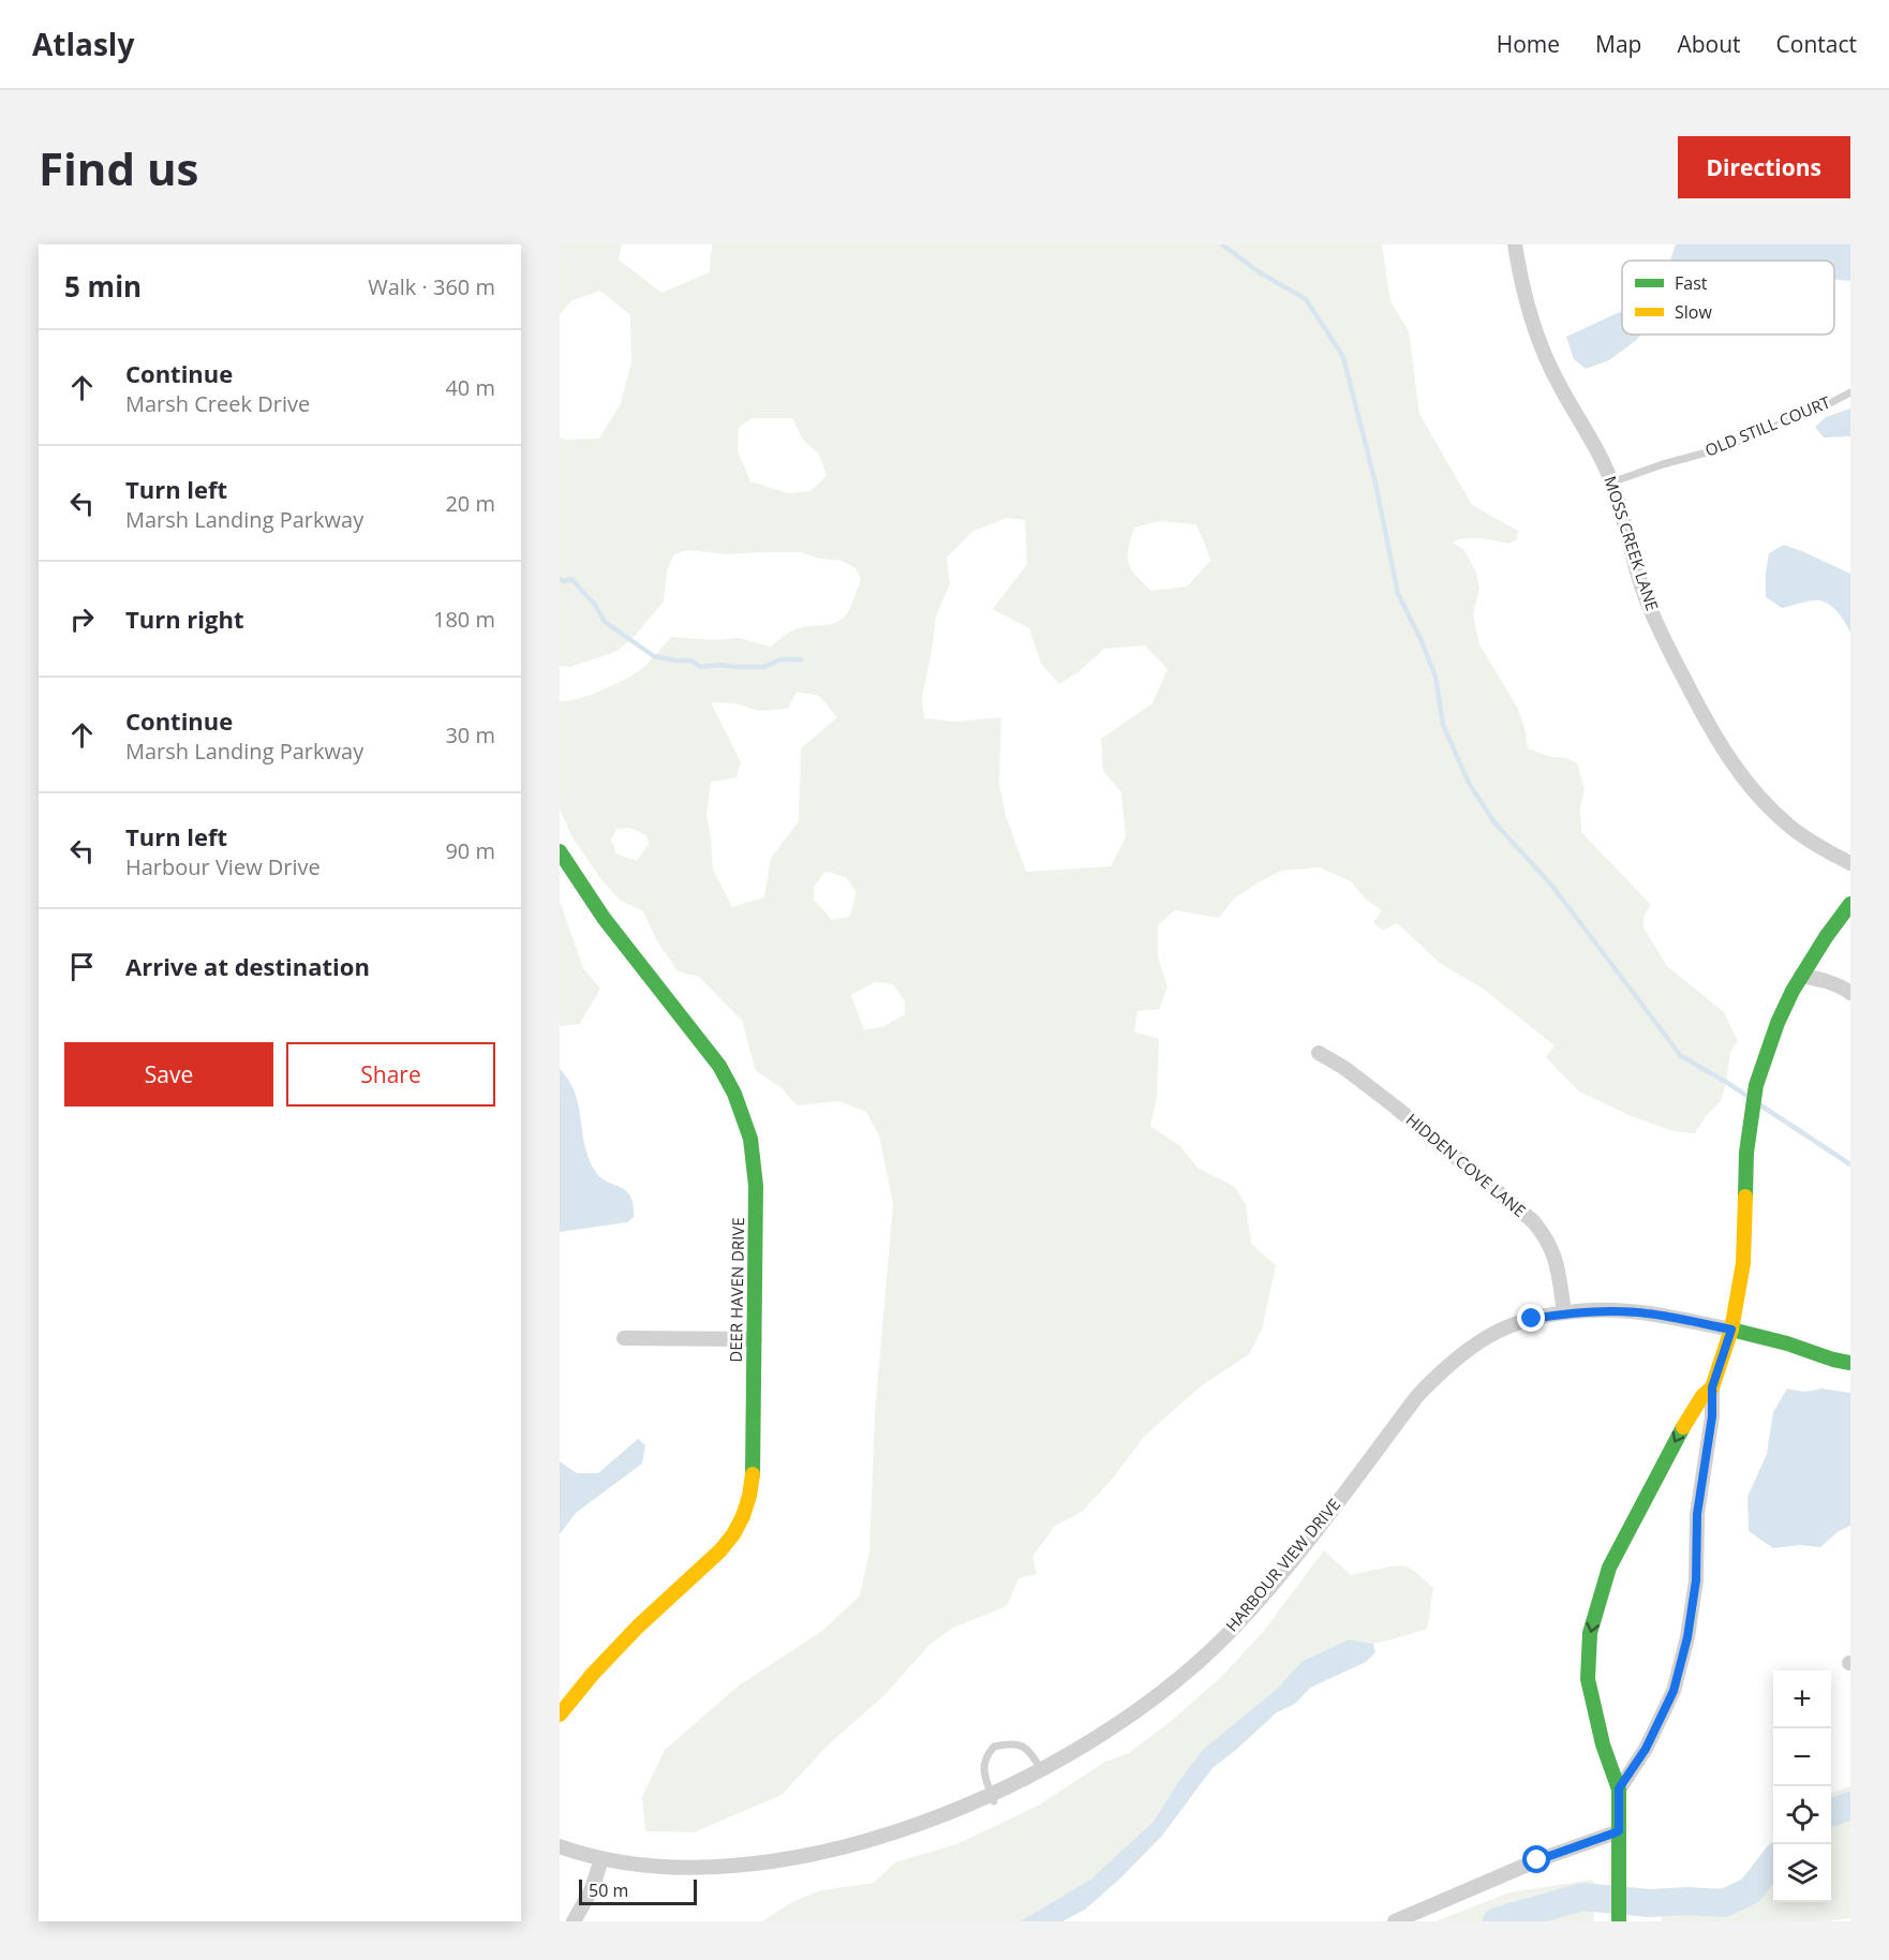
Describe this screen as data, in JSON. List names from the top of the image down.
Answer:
{
  "streets": {
    "street": [
      "MOSS CREEK LANE",
      "HIDDEN COVE LANE",
      "DEER HAVEN DRIVE",
      "HARBOUR VIEW DRIVE"
    ],
    "lane": ["OLD STILL COURT"]
  },
  "crossings": [
    ["OLD STILL COURT", "MOSS CREEK LANE"],
    ["HIDDEN COVE LANE", "HARBOUR VIEW DRIVE"]
  ],
  "legend": ["Fast", "Slow"],
  "scale_bar": "50 m",
  "page": {
    "header": "Atlasly",
    "nav": [
      "Home",
      "Map",
      "About",
      "Contact"
    ],
    "buttons": [
      "Directions",
      ["Save", "Share"]
    ],
    "title": "Find us",
    "heading": ["5 min", "Walk · 360 m"],
    "list": [
      ["Continue", "Marsh Creek Drive", "40 m"],
      ["Turn left", "Marsh Landing Parkway", "20 m"],
      ["Turn right", "180 m"],
      ["Continue", "Marsh Landing Parkway", "30 m"],
      ["Turn left", "Harbour View Drive", "90 m"],
      "Arrive at destination"
    ],
    "map_buttons": ["+", "−"],
    "scale": "50 m"
  }
}
